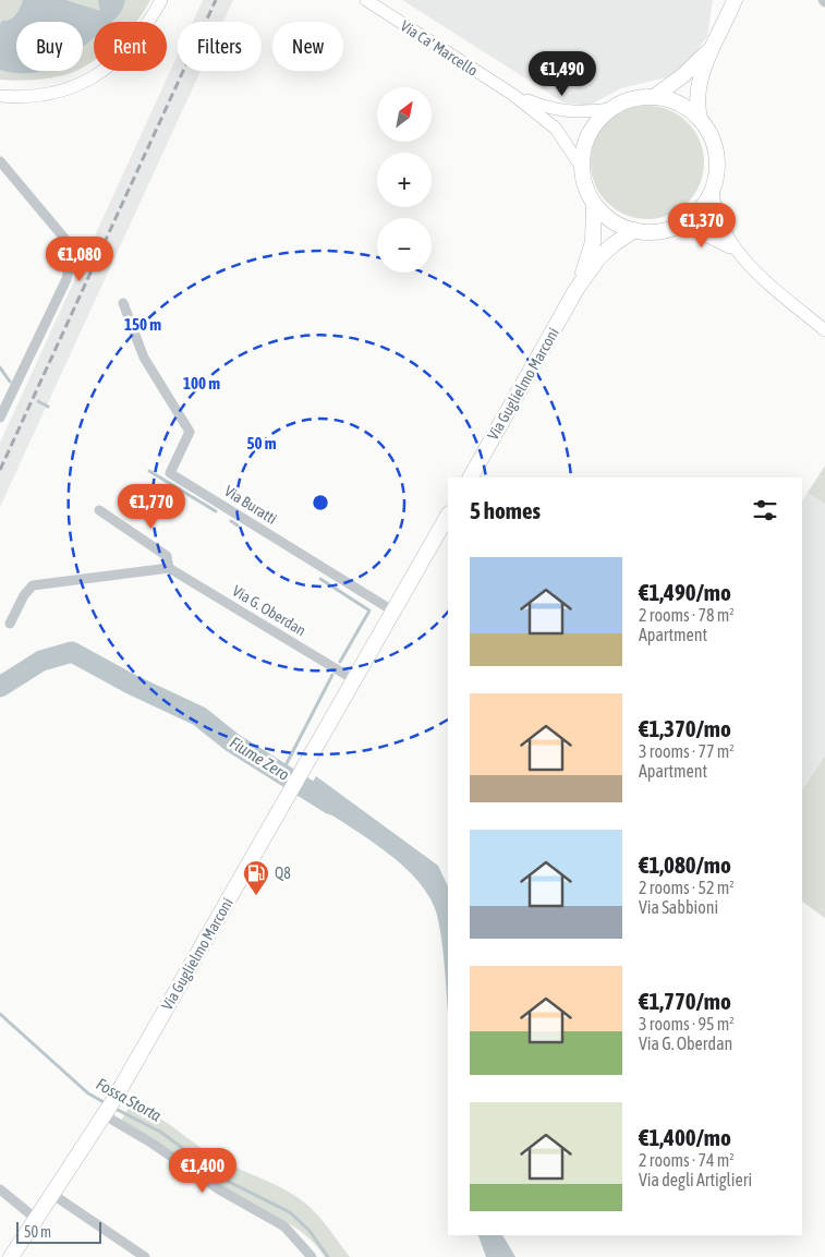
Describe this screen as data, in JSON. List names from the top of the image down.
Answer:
{
  "streets": {
    "main road": ["Via Ca' Marcello", "Via Guglielmo Marconi"],
    "street": ["Via Buratti", "Via G. Oberdan"]
  },
  "crossings": [
    ["Via Guglielmo Marconi", "Via Buratti"],
    ["Via Guglielmo Marconi", "Via G. Oberdan"]
  ],
  "water": ["Fiume Zero", "Fossa Storta"],
  "places": {
    "fuel station": ["Q8"]
  },
  "scale_bar": "50 m",
  "north": "top right",
  "page": {
    "chip": [
      "Buy",
      "Rent",
      "Filters",
      "New"
    ],
    "price": [
      "€1,490",
      "€1,370",
      "€1,080",
      "€1,770",
      "€1,400"
    ],
    "map_buttons": ["+", "−"],
    "heading": "5 homes",
    "list": [
      {
        "name": "€1,490/mo",
        "note": "2 rooms · 78 m² · Apartment"
      },
      {
        "name": "€1,370/mo",
        "note": "3 rooms · 77 m² · Apartment"
      },
      {
        "name": "€1,080/mo",
        "note": "2 rooms · 52 m² · Via Sabbioni"
      },
      {
        "name": "€1,770/mo",
        "note": "3 rooms · 95 m² · Via G. Oberdan"
      },
      {
        "name": "€1,400/mo",
        "note": "2 rooms · 74 m² · Via degli Artiglieri"
      }
    ],
    "scale": "50 m"
  },
  "rings": ["150 m", "100 m", "50 m"]
}
